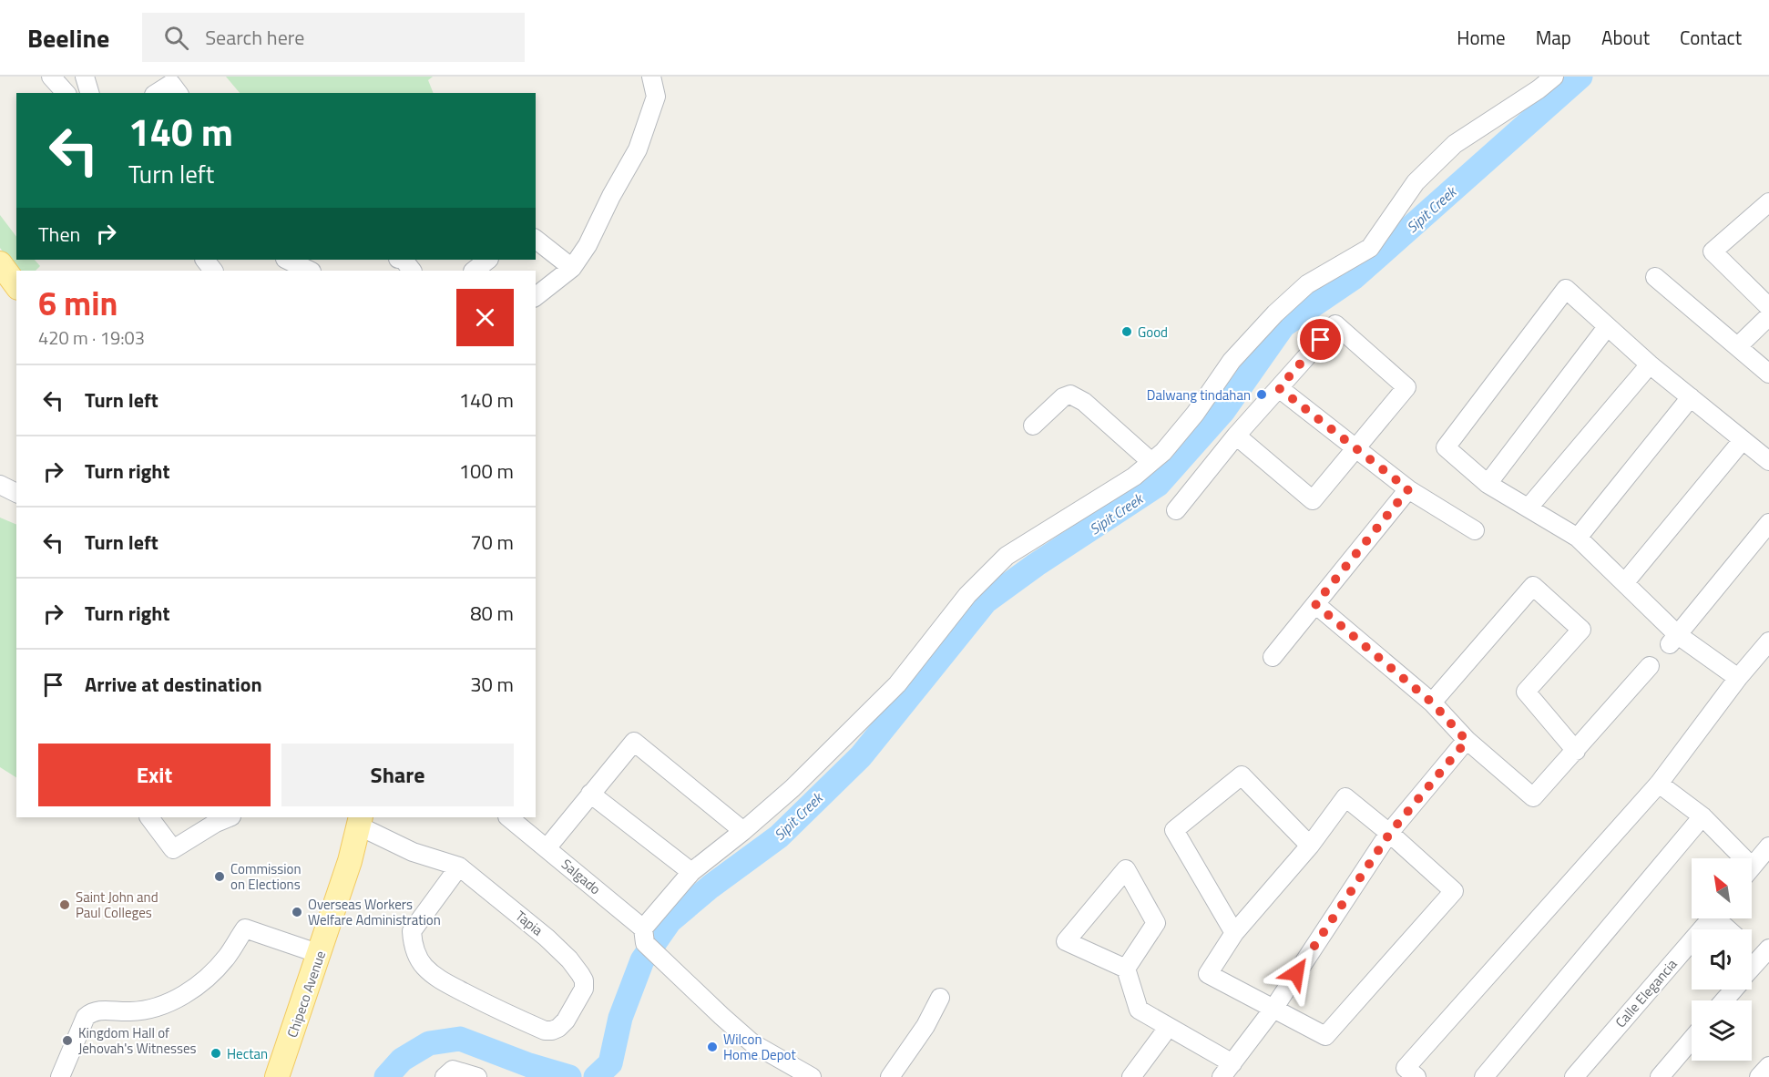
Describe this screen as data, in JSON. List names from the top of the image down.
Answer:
{
  "streets": {
    "main road": ["Chipeco Avenue"],
    "street": ["Salgado", "Tapia", "Calle Elegancia"]
  },
  "crossings": [
    ["Tapia", "Chipeco Avenue"]
  ],
  "water": ["Sipit Creek"],
  "places": [
    "Good",
    "Dalwang tindahan",
    "Commission on Elections",
    "Saint John and Paul Colleges",
    "Overseas Workers Welfare Administration",
    "Kingdom Hall of Jehovah's Witnesses",
    "Wilcon Home Depot",
    "Hectan"
  ],
  "north": "top left",
  "page": {
    "header": "Beeline",
    "search": "Search here",
    "nav": [
      "Home",
      "Map",
      "About",
      "Contact"
    ],
    "turn": ["140 m", "Turn left"],
    "then": "Then",
    "heading": ["6 min", "420 m · 19:03"],
    "list": [
      {
        "name": "Turn left",
        "value": "140 m"
      },
      {
        "name": "Turn right",
        "value": "100 m"
      },
      {
        "name": "Turn left",
        "value": "70 m"
      },
      {
        "name": "Turn right",
        "value": "80 m"
      },
      {
        "name": "Arrive at destination",
        "value": "30 m"
      }
    ],
    "buttons": ["Exit", "Share"]
  }
}
